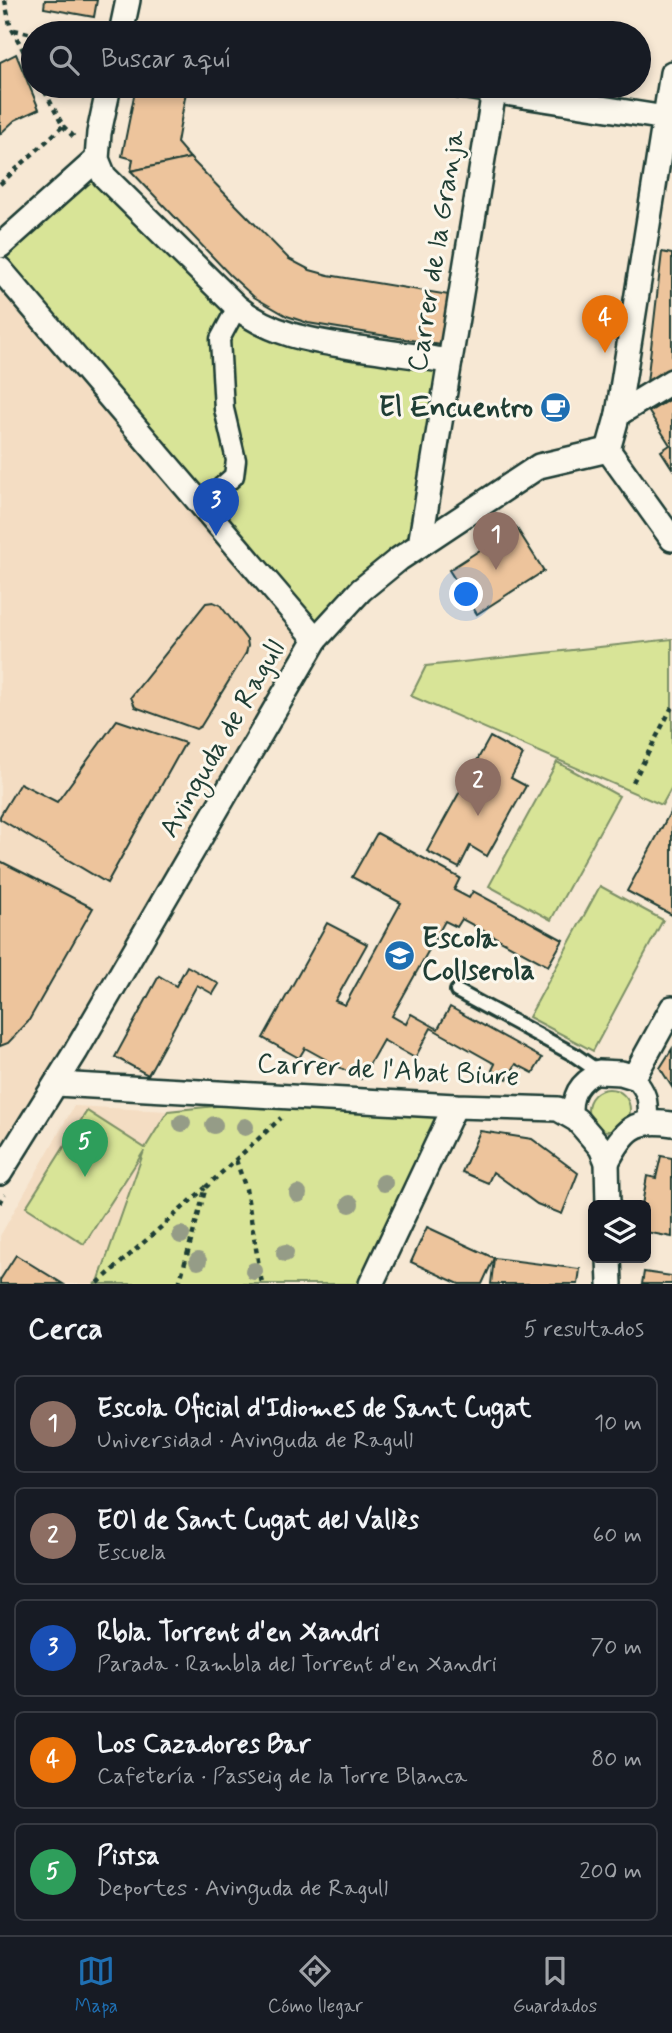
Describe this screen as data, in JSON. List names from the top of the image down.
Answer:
{
  "streets": {
    "street": ["Carrer de la Granja", "Avinguda de Ragull", "Carrer de l'Abat Biure"]
  },
  "crossings": [
    ["Carrer de la Granja", "Avinguda de Ragull"],
    ["Avinguda de Ragull", "Carrer de l'Abat Biure"]
  ],
  "places": {
    "cafe": ["El Encuentro"],
    "school or university": ["Escola Collserola"]
  },
  "page": {
    "search": "Buscar aquí",
    "pins": [
      "4",
      "3",
      "1",
      "2",
      "5"
    ],
    "heading": ["Cerca", "5 resultados"],
    "list": [
      {
        "mark": "1",
        "name": "Escola Oficial d'Idiomes de Sant Cugat",
        "note": "Universidad · Avinguda de Ragull",
        "value": "10 m"
      },
      {
        "mark": "2",
        "name": "EOI de Sant Cugat del Vallès",
        "note": "Escuela",
        "value": "60 m"
      },
      {
        "mark": "3",
        "name": "Rbla. Torrent d'en Xandri",
        "note": "Parada · Rambla del Torrent d'en Xandri",
        "value": "70 m"
      },
      {
        "mark": "4",
        "name": "Los Cazadores Bar",
        "note": "Cafetería · Passeig de la Torre Blanca",
        "value": "80 m"
      },
      {
        "mark": "5",
        "name": "Pistsa",
        "note": "Deportes · Avinguda de Ragull",
        "value": "200 m"
      }
    ],
    "nav": ["Mapa", "Cómo llegar", "Guardados"]
  }
}
